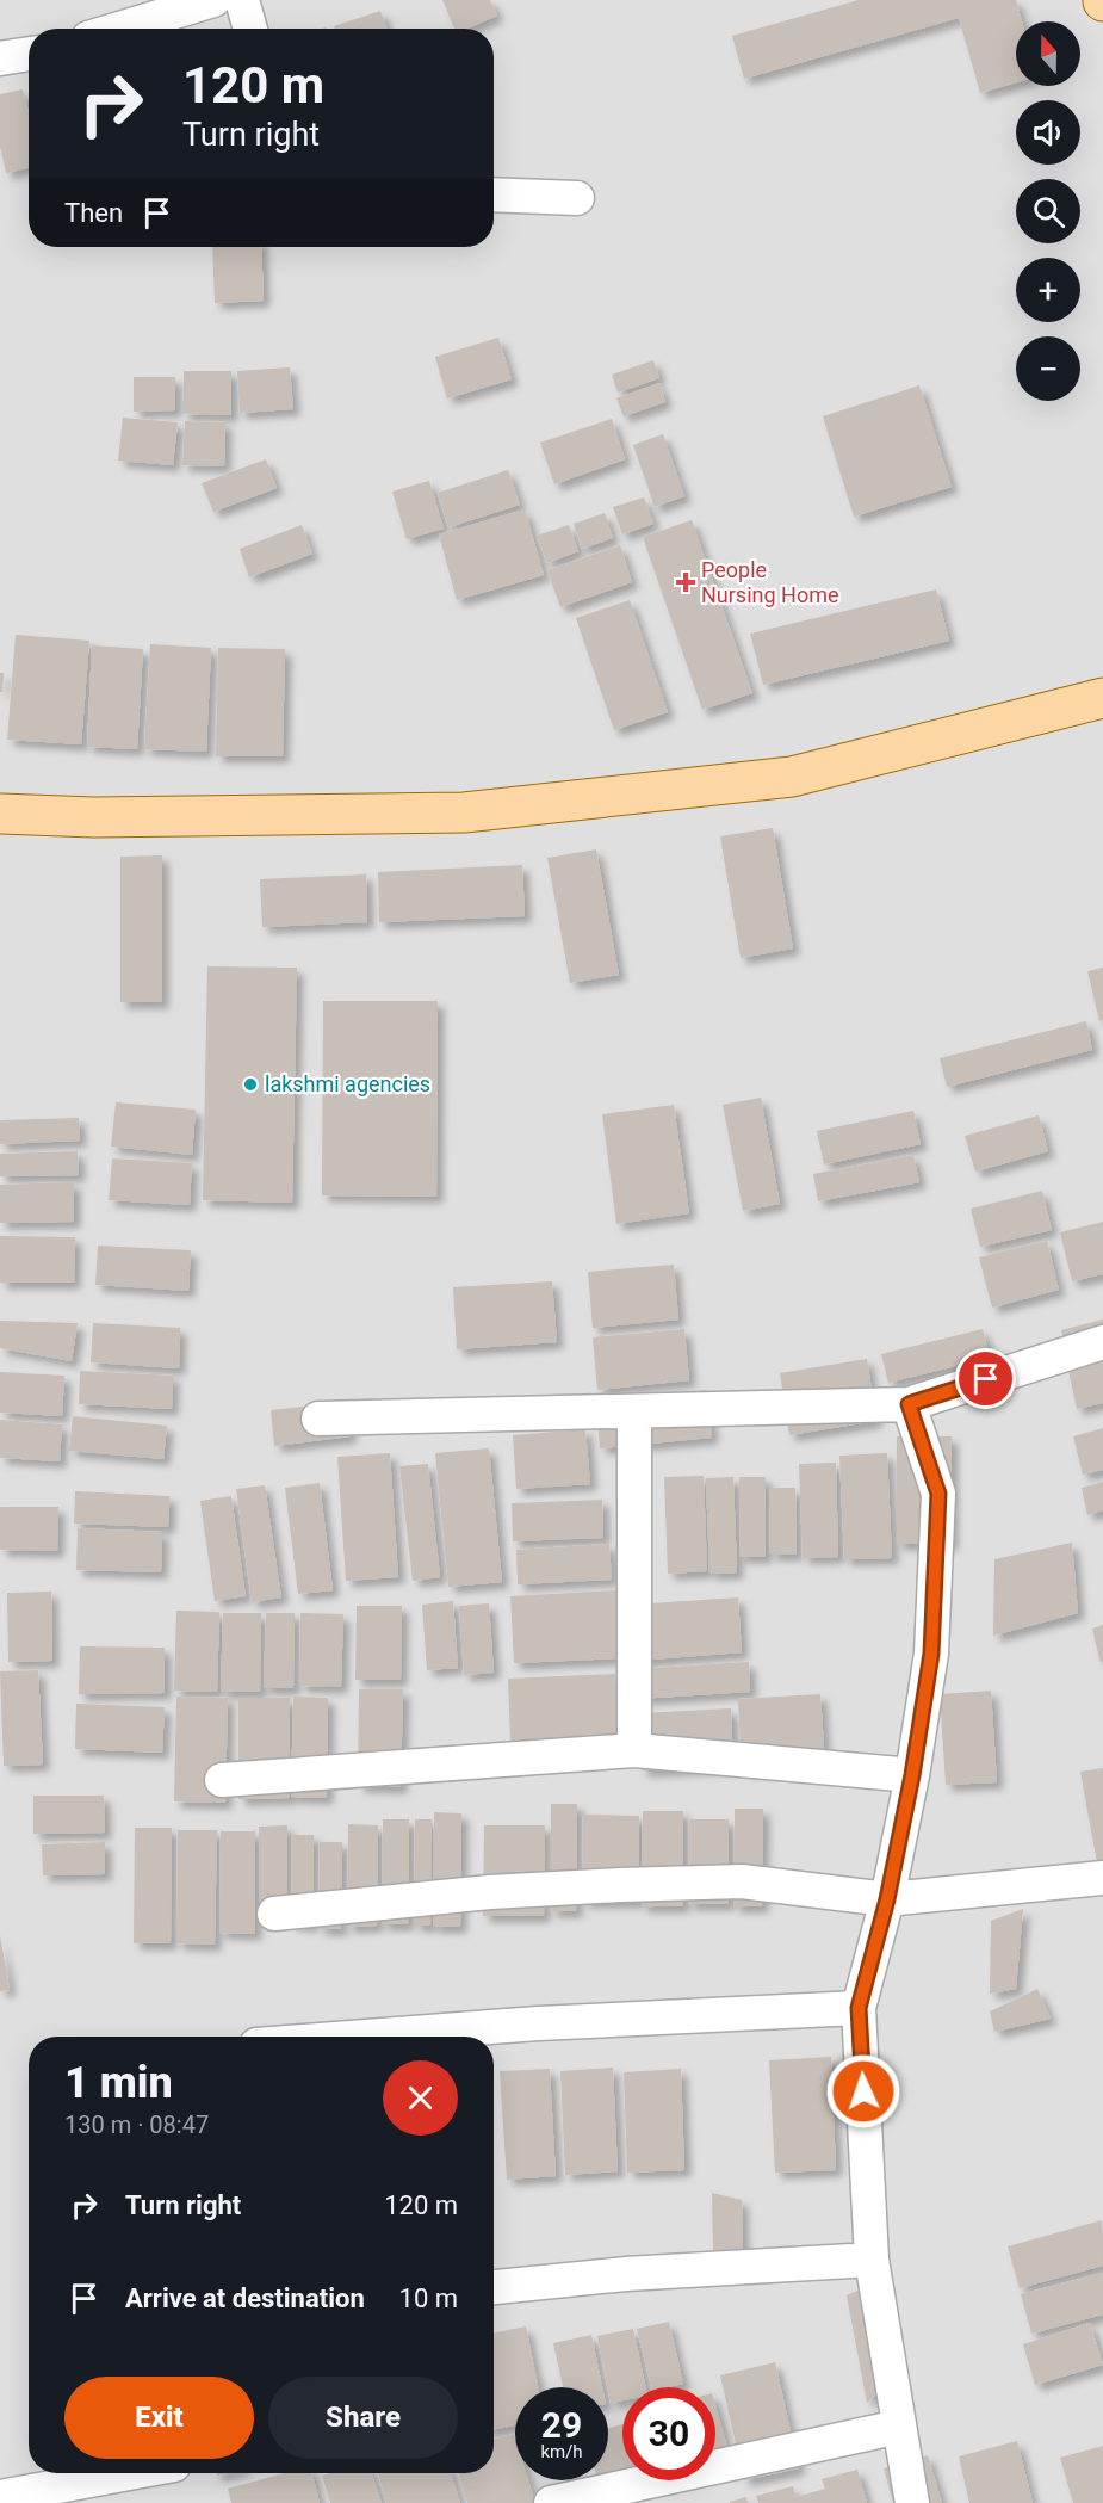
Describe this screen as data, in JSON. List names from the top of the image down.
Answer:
{
  "places": {
    "health": ["People Nursing Home"],
    "other": ["lakshmi agencies"]
  },
  "north": "top",
  "page": {
    "map_buttons": ["+", "−"],
    "turn": ["120 m", "Turn right"],
    "then": "Then",
    "heading": ["1 min", "130 m · 08:47"],
    "list": [
      {
        "name": "Turn right",
        "value": "120 m"
      },
      {
        "name": "Arrive at destination",
        "value": "10 m"
      }
    ],
    "buttons": ["Exit", "Share"],
    "speed": "29 km/h",
    "limit": "30"
  }
}
